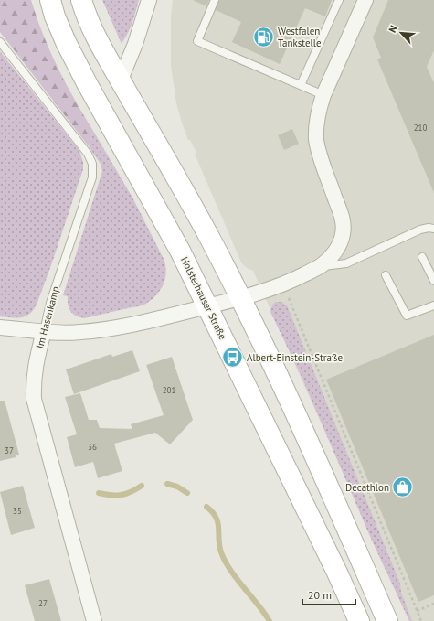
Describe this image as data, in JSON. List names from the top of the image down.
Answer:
{
  "streets": {
    "main road": ["Holsterhauser Straße"],
    "street": ["Im Hasenkamp"]
  },
  "places": {
    "fuel station": ["Westfalen Tankstelle"],
    "bus stop": ["Albert-Einstein-Straße"],
    "shop": ["Decathlon"]
  },
  "house_numbers": [
    "210",
    "201",
    "36",
    "37",
    "35",
    "27"
  ],
  "scale_bar": "20 m",
  "north": "top left"
}
